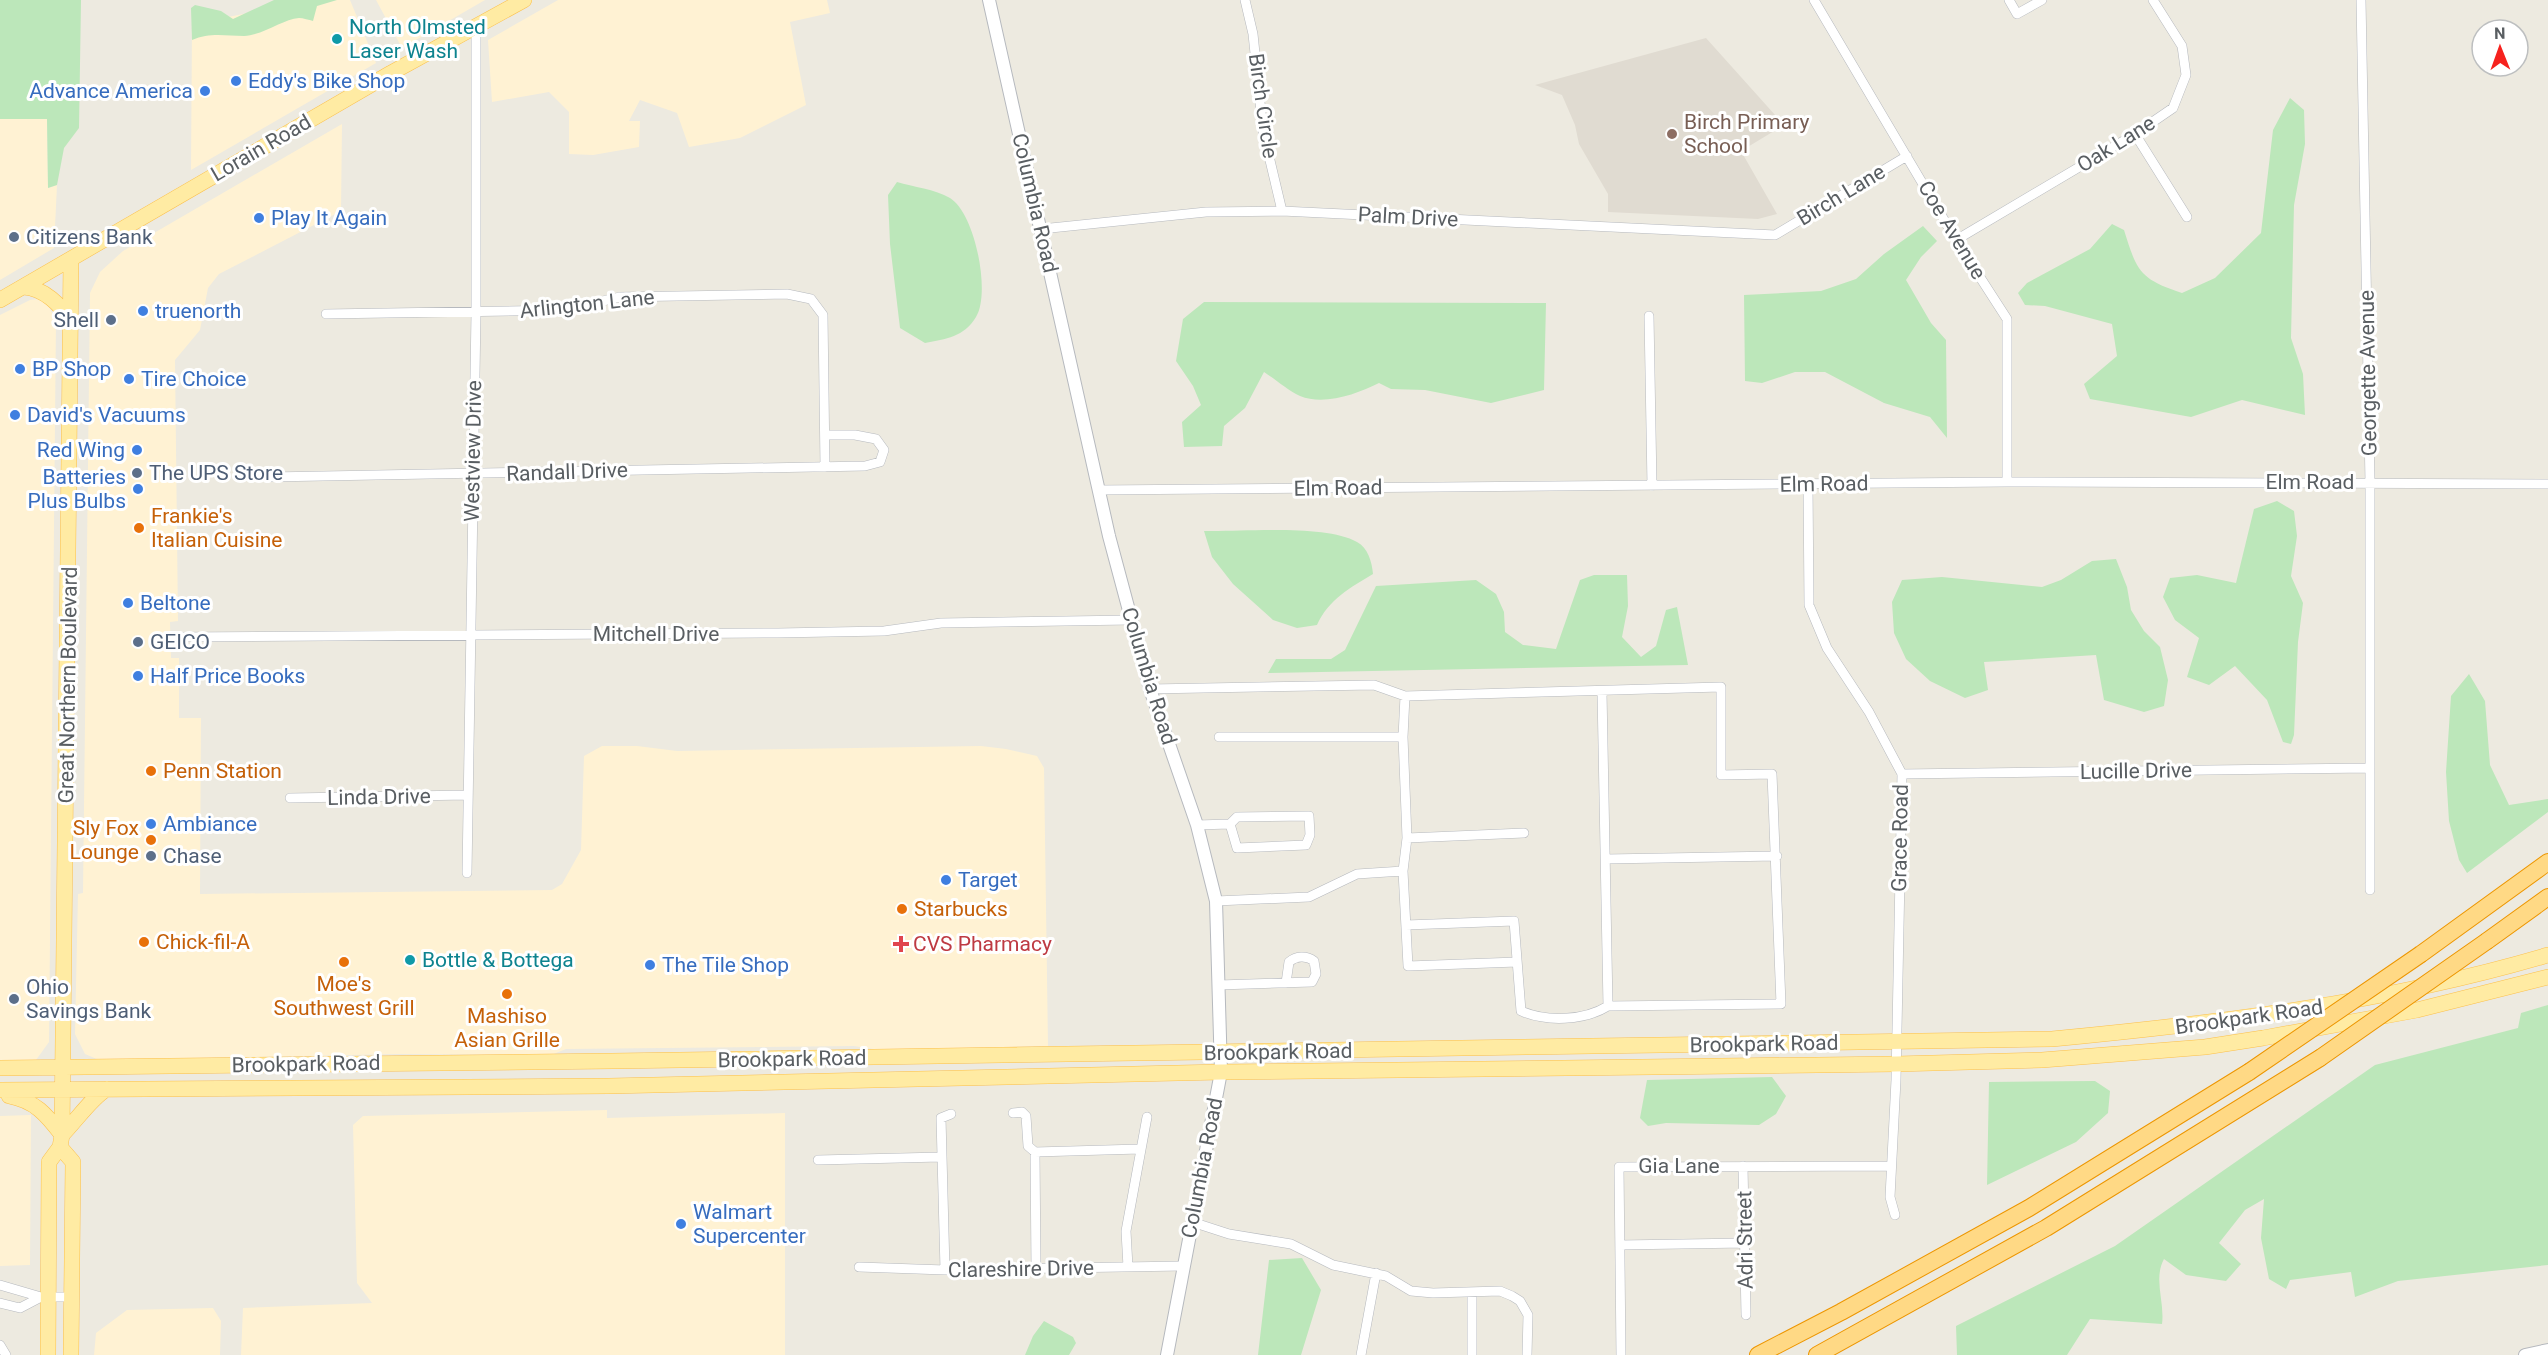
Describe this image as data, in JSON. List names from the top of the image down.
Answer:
{
  "streets": {
    "main road": ["Lorain Road", "Great Northern Boulevard", "Brookpark Road"],
    "street": [
      "Birch Circle",
      "Oak Lane",
      "Birch Lane",
      "Columbia Road",
      "Palm Drive",
      "Coe Avenue",
      "Arlington Lane",
      "Georgette Avenue",
      "Westview Drive",
      "Randall Drive",
      "Elm Road",
      "Mitchell Drive",
      "Lucille Drive",
      "Linda Drive",
      "Grace Road",
      "Gia Lane",
      "Adri Street",
      "Clareshire Drive"
    ]
  },
  "crossings": [
    ["Birch Circle", "Palm Drive"],
    ["Oak Lane", "Coe Avenue"],
    ["Lorain Road", "Westview Drive"],
    ["Lorain Road", "Great Northern Boulevard"],
    ["Birch Lane", "Palm Drive"],
    ["Birch Lane", "Coe Avenue"],
    ["Columbia Road", "Palm Drive"],
    ["Columbia Road", "Elm Road"],
    ["Columbia Road", "Mitchell Drive"],
    ["Columbia Road", "Brookpark Road"],
    ["Columbia Road", "Clareshire Drive"],
    ["Coe Avenue", "Elm Road"],
    ["Arlington Lane", "Westview Drive"],
    ["Arlington Lane", "Randall Drive"],
    ["Georgette Avenue", "Elm Road"],
    ["Georgette Avenue", "Lucille Drive"],
    ["Westview Drive", "Randall Drive"],
    ["Westview Drive", "Mitchell Drive"],
    ["Westview Drive", "Linda Drive"],
    ["Elm Road", "Grace Road"],
    ["Great Northern Boulevard", "Brookpark Road"],
    ["Lucille Drive", "Grace Road"],
    ["Grace Road", "Brookpark Road"],
    ["Grace Road", "Gia Lane"],
    ["Gia Lane", "Adri Street"]
  ],
  "places": {
    "other": [
      "North Olmsted Laser Wash",
      "Eddy's Bike Shop",
      "Advance America",
      "Birch Primary School",
      "Play It Again",
      "Citizens Bank",
      "truenorth",
      "Shell",
      "BP Shop",
      "Tire Choice",
      "David's Vacuums",
      "Red Wing",
      "The UPS Store",
      "Batteries Plus Bulbs",
      "Frankie's Italian Cuisine",
      "Beltone",
      "GEICO",
      "Half Price Books",
      "Penn Station",
      "Ambiance",
      "Sly Fox Lounge",
      "Chase",
      "Target",
      "Starbucks",
      "Chick-fil-A",
      "Bottle & Bottega",
      "Moe's Southwest Grill",
      "The Tile Shop",
      "Mashiso Asian Grille",
      "Ohio Savings Bank",
      "Walmart Supercenter"
    ],
    "health": ["CVS Pharmacy"]
  },
  "north": "top"
}
